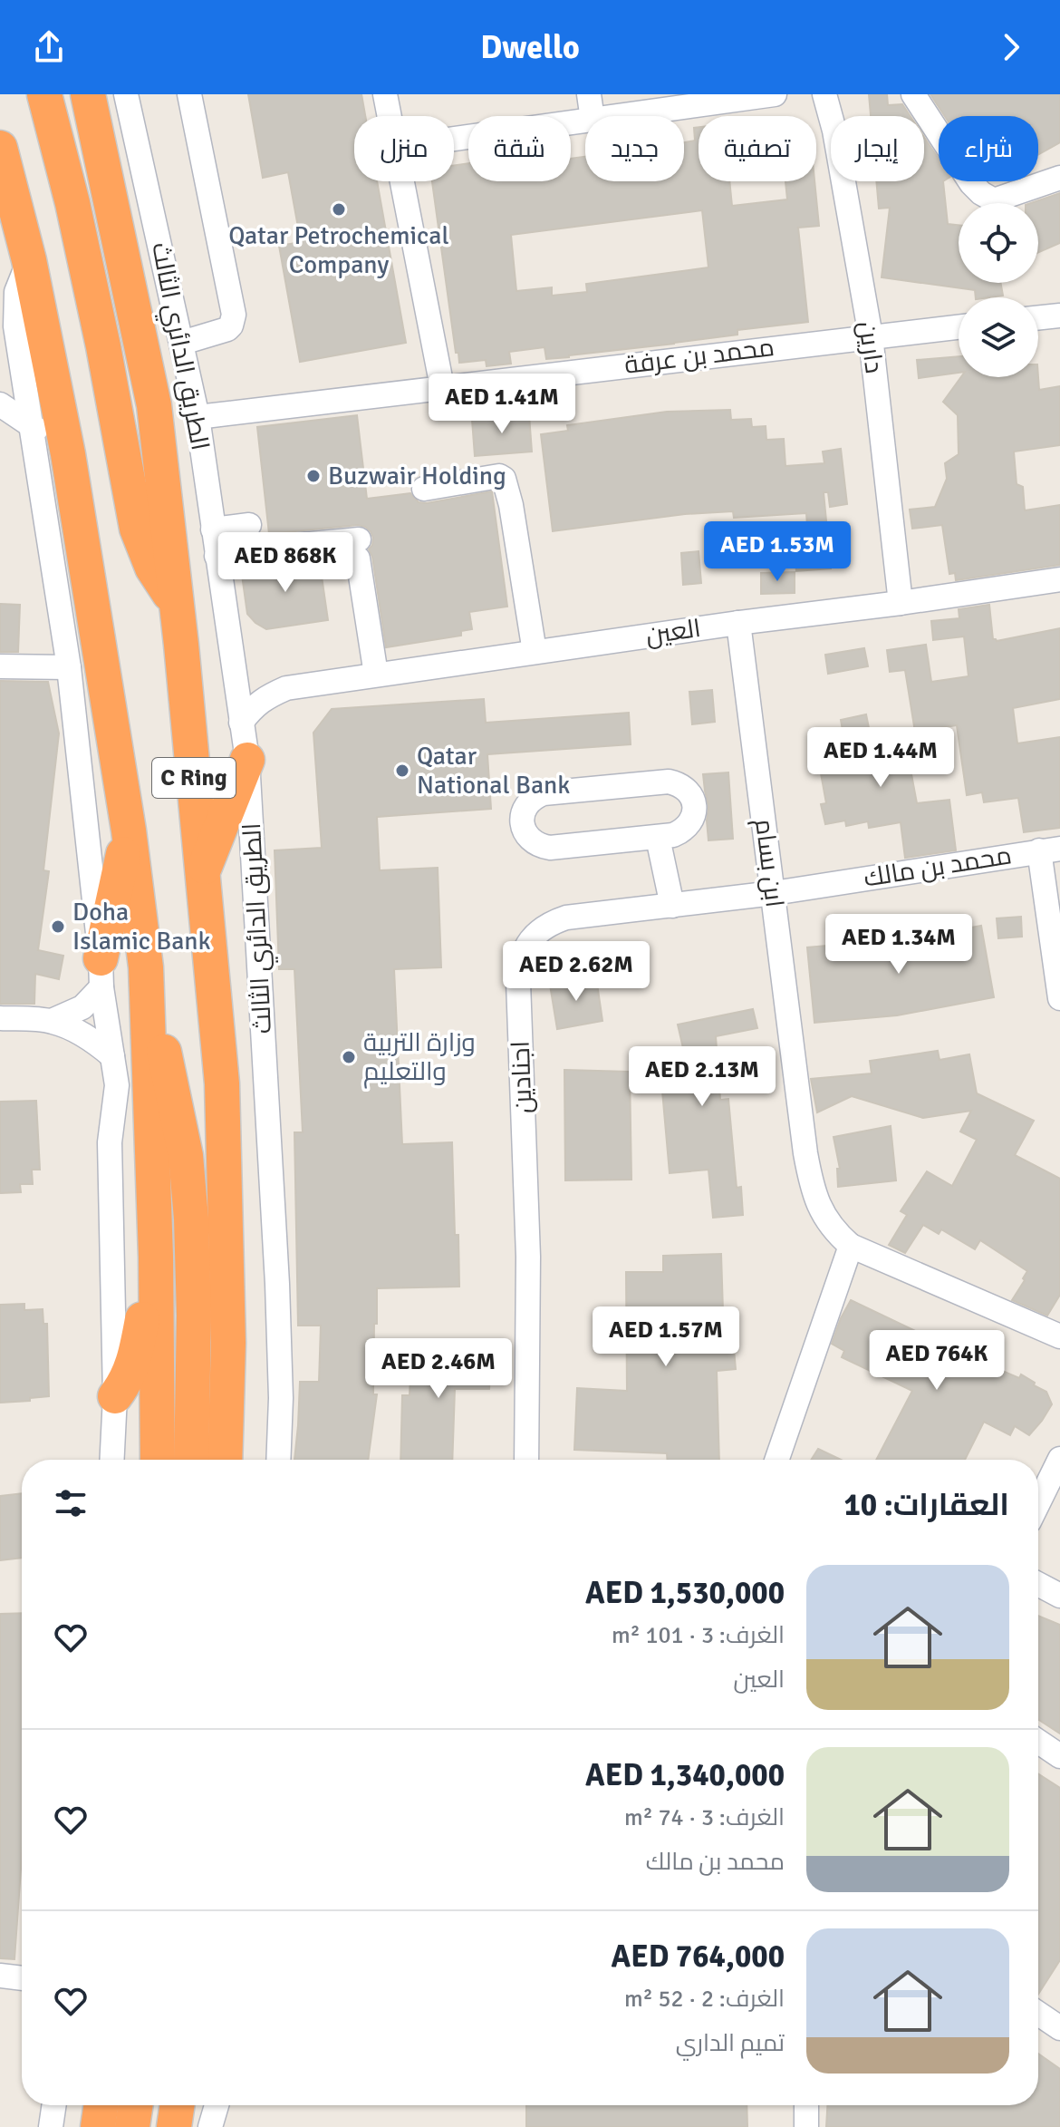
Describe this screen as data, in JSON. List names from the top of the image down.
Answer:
{
  "streets": {
    "highway": ["الطريق الدائري الثالث", "C Ring"],
    "street": [
      "دارين",
      "محمد بن عرفة",
      "العين",
      "ابن بسام",
      "محمد بن مالك",
      "اجنادين"
    ]
  },
  "crossings": [
    ["الطريق الدائري الثالث", "محمد بن عرفة"],
    ["الطريق الدائري الثالث", "العين"],
    ["دارين", "محمد بن عرفة"],
    ["دارين", "العين"],
    ["العين", "ابن بسام"],
    ["ابن بسام", "محمد بن مالك"],
    ["ابن بسام", "اجنادين"],
    ["محمد بن مالك", "اجنادين"]
  ],
  "places": [
    "Qatar Petrochemical Company",
    "Buzwair Holding",
    "Qatar National Bank",
    "Doha Islamic Bank",
    "وزارة التربية والتعليم"
  ],
  "page": {
    "header": "Dwello",
    "chip": [
      "شراء",
      "إيجار",
      "تصفية",
      "جديد",
      "شقة",
      "منزل"
    ],
    "price": [
      "AED 1.41M",
      "AED 1.53M",
      "AED 868K",
      "AED 1.44M",
      "AED 1.34M",
      "AED 2.62M",
      "AED 2.13M",
      "AED 1.57M",
      "AED 764K",
      "AED 2.46M"
    ],
    "heading": "العقارات: 10",
    "list": [
      {
        "name": "AED 1,530,000",
        "note": "الغرف: 3 · 101 m² · العين"
      },
      {
        "name": "AED 1,340,000",
        "note": "الغرف: 3 · 74 m² · محمد بن مالك"
      },
      {
        "name": "AED 764,000",
        "note": "الغرف: 2 · 52 m² · تميم الداري"
      }
    ]
  }
}
